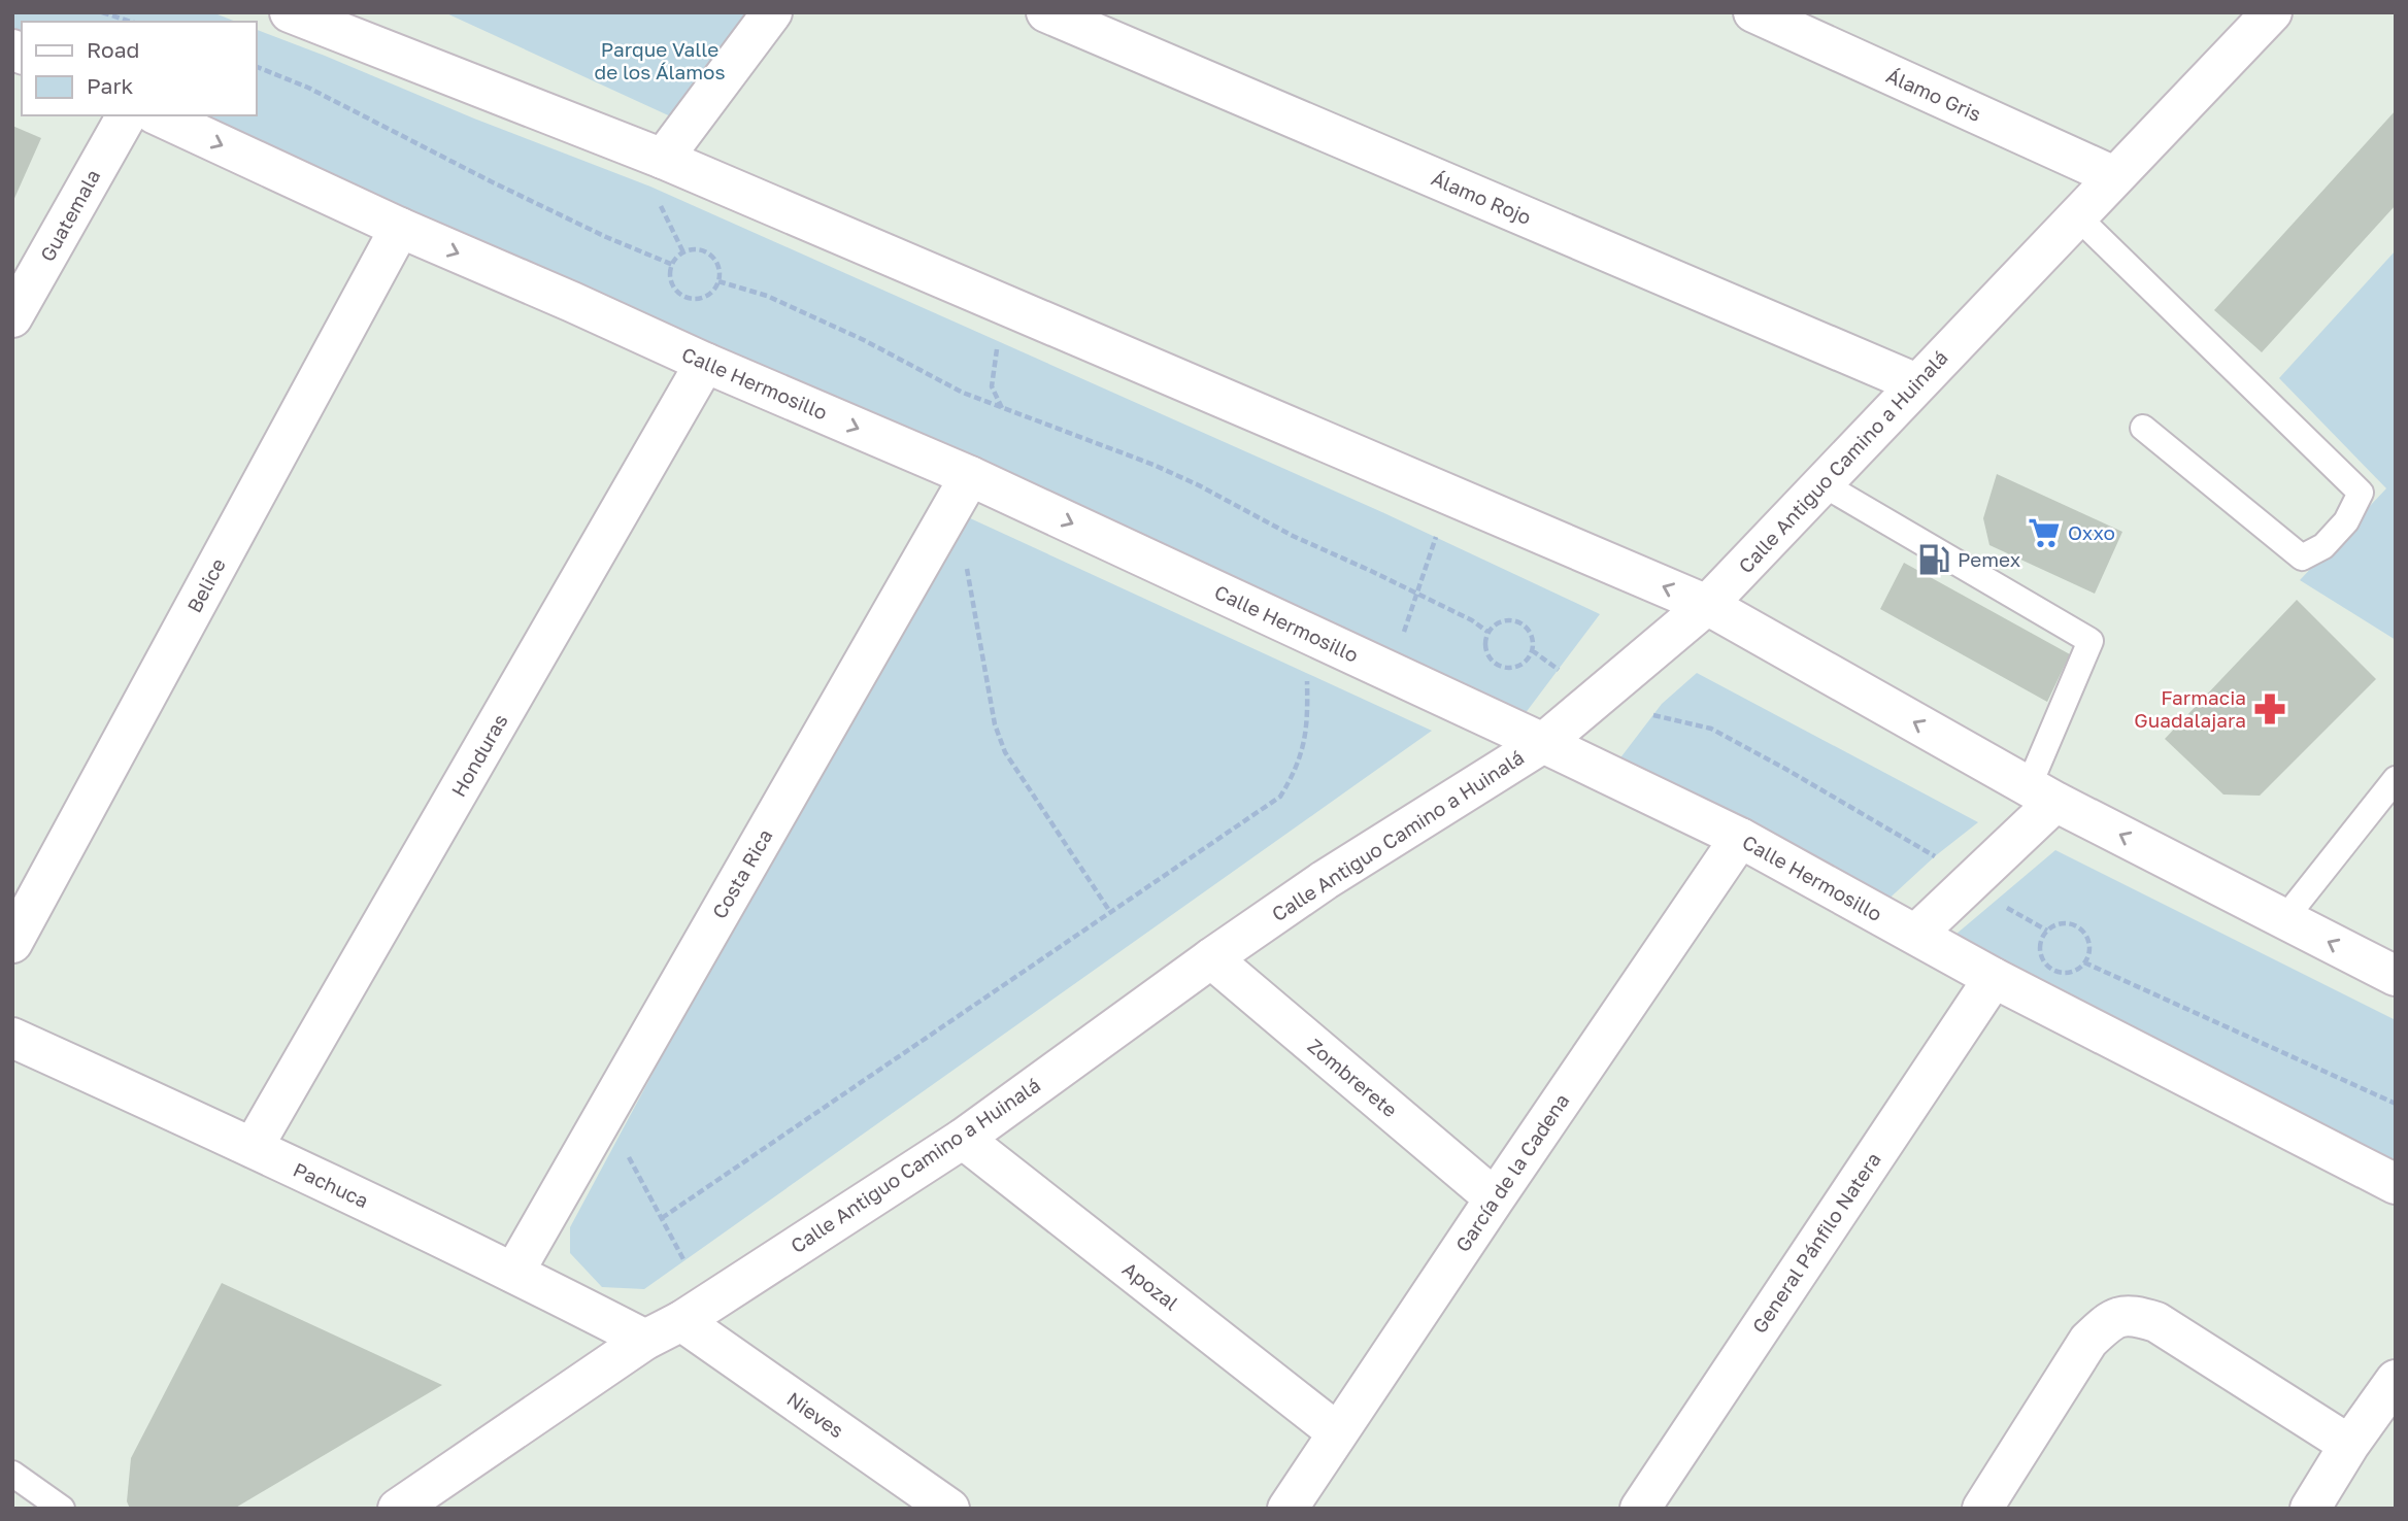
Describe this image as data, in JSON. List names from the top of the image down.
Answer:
{
  "streets": {
    "street": [
      "Álamo Gris",
      "Álamo Rojo",
      "Guatemala",
      "Calle Hermosillo",
      "Calle Antiguo Camino a Huinalá",
      "Belice",
      "Honduras",
      "Costa Rica",
      "Zombrerete",
      "García de la Cadena",
      "Pachuca",
      "General Pánfilo Natera",
      "Apozal",
      "Nieves"
    ]
  },
  "crossings": [
    ["Álamo Gris", "Calle Antiguo Camino a Huinalá"],
    ["Álamo Rojo", "Calle Antiguo Camino a Huinalá"],
    ["Calle Hermosillo", "Calle Antiguo Camino a Huinalá"],
    ["Calle Hermosillo", "Belice"],
    ["Calle Hermosillo", "Honduras"],
    ["Calle Hermosillo", "Costa Rica"],
    ["Calle Hermosillo", "García de la Cadena"],
    ["Calle Hermosillo", "General Pánfilo Natera"],
    ["Calle Antiguo Camino a Huinalá", "Zombrerete"],
    ["Calle Antiguo Camino a Huinalá", "Pachuca"],
    ["Calle Antiguo Camino a Huinalá", "Apozal"],
    ["Calle Antiguo Camino a Huinalá", "Nieves"],
    ["Honduras", "Pachuca"],
    ["Costa Rica", "Pachuca"],
    ["Zombrerete", "García de la Cadena"],
    ["García de la Cadena", "Apozal"]
  ],
  "parks": ["Parque Valle de los Álamos"],
  "places": {
    "supermarket": ["Oxxo"],
    "fuel station": ["Pemex"],
    "pharmacy": ["Farmacia Guadalajara"]
  },
  "legend": ["Road", "Park"]
}
